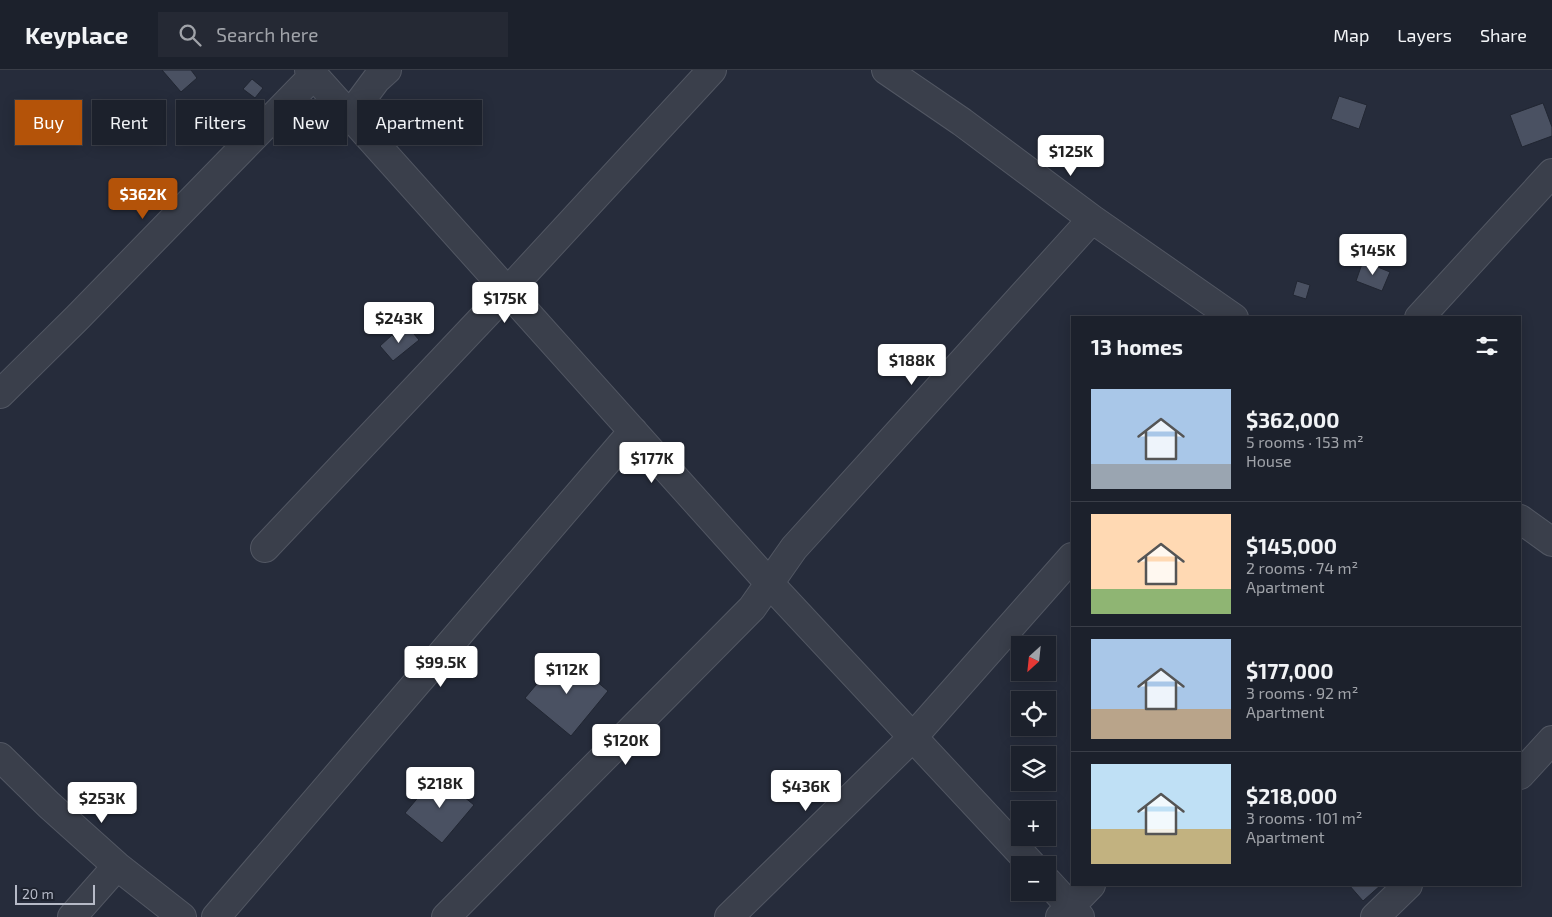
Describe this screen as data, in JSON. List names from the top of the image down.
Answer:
{
  "scale_bar": "20 m",
  "north": "bottom left",
  "page": {
    "header": "Keyplace",
    "search": "Search here",
    "nav": ["Map", "Layers", "Share"],
    "chip": [
      "Buy",
      "Rent",
      "Filters",
      "New",
      "Apartment"
    ],
    "price": [
      "$125K",
      "$362K",
      "$145K",
      "$175K",
      "$243K",
      "$188K",
      "$177K",
      "$99.5K",
      "$112K",
      "$120K",
      "$218K",
      "$436K",
      "$253K"
    ],
    "heading": "13 homes",
    "list": [
      {
        "name": "$362,000",
        "note": "5 rooms · 153 m² · House"
      },
      {
        "name": "$145,000",
        "note": "2 rooms · 74 m² · Apartment"
      },
      {
        "name": "$177,000",
        "note": "3 rooms · 92 m² · Apartment"
      },
      {
        "name": "$218,000",
        "note": "3 rooms · 101 m² · Apartment"
      }
    ],
    "map_buttons": ["+", "−"],
    "scale": "20 m"
  }
}
